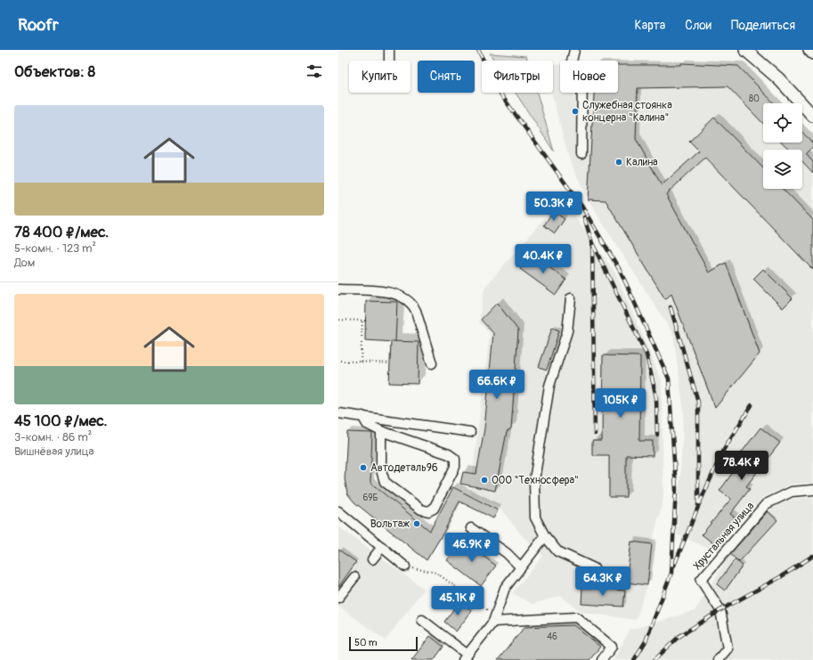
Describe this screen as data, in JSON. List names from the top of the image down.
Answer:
{
  "streets": {
    "street": ["Хрустальная улица"]
  },
  "places": [
    "Служебная стоянка концерна \"Калина\"",
    "Калина",
    "Автодеталь96",
    "ООО \"Техносфера\"",
    "Вольтаж"
  ],
  "house_numbers": ["80", "69Б", "46"],
  "scale_bar": "50 m",
  "page": {
    "header": "Roofr",
    "nav": ["Карта", "Слои", "Поделиться"],
    "heading": "Объектов: 8",
    "chip": [
      "Купить",
      "Снять",
      "Фильтры",
      "Новое"
    ],
    "list": [
      {
        "name": "78 400 ₽/мес.",
        "note": "5-комн. · 123 m² · Дом"
      },
      {
        "name": "45 100 ₽/мес.",
        "note": "3-комн. · 86 m² · Вишнёвая улица"
      }
    ],
    "price": [
      "50.3K ₽",
      "40.4K ₽",
      "66.6K ₽",
      "105K ₽",
      "78.4K ₽",
      "46.9K ₽",
      "64.3K ₽",
      "45.1K ₽"
    ],
    "scale": "50 m"
  }
}
